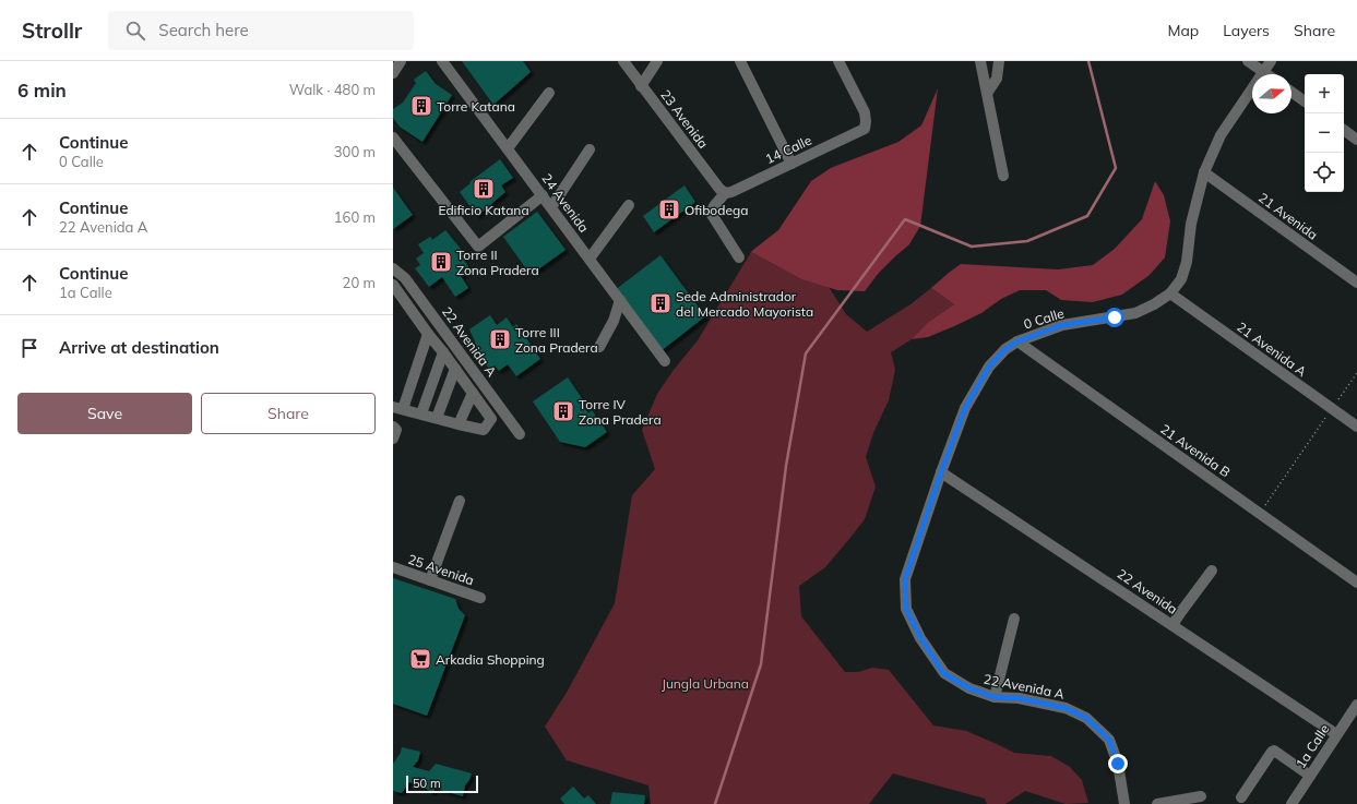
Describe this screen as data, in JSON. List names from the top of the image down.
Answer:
{
  "streets": {
    "street": [
      "23 Avenida",
      "14 Calle",
      "24 Avenida",
      "21 Avenida",
      "0 Calle",
      "22 Avenida A",
      "21 Avenida A",
      "21 Avenida B",
      "25 Avenida",
      "22 Avenida",
      "1a Calle"
    ]
  },
  "crossings": [
    ["23 Avenida", "14 Calle"],
    ["21 Avenida", "0 Calle"],
    ["0 Calle", "22 Avenida A"],
    ["0 Calle", "21 Avenida A"],
    ["0 Calle", "21 Avenida B"],
    ["0 Calle", "22 Avenida"],
    ["22 Avenida", "1a Calle"]
  ],
  "parks": ["Jungla Urbana"],
  "places": {
    "building": [
      "Torre Katana",
      "Edificio Katana",
      "Ofibodega",
      "Torre II Zona Pradera",
      "Sede Administrador del Mercado Mayorista",
      "Torre III Zona Pradera",
      "Torre IV Zona Pradera"
    ],
    "supermarket": ["Arkadia Shopping"]
  },
  "scale_bar": "50 m",
  "north": "right",
  "page": {
    "header": "Strollr",
    "search": "Search here",
    "nav": ["Map", "Layers", "Share"],
    "heading": ["6 min", "Walk · 480 m"],
    "map_buttons": ["+", "−"],
    "list": [
      ["Continue", "0 Calle", "300 m"],
      ["Continue", "22 Avenida A", "160 m"],
      ["Continue", "1a Calle", "20 m"],
      "Arrive at destination"
    ],
    "buttons": ["Save", "Share"],
    "scale": "50 m"
  }
}
